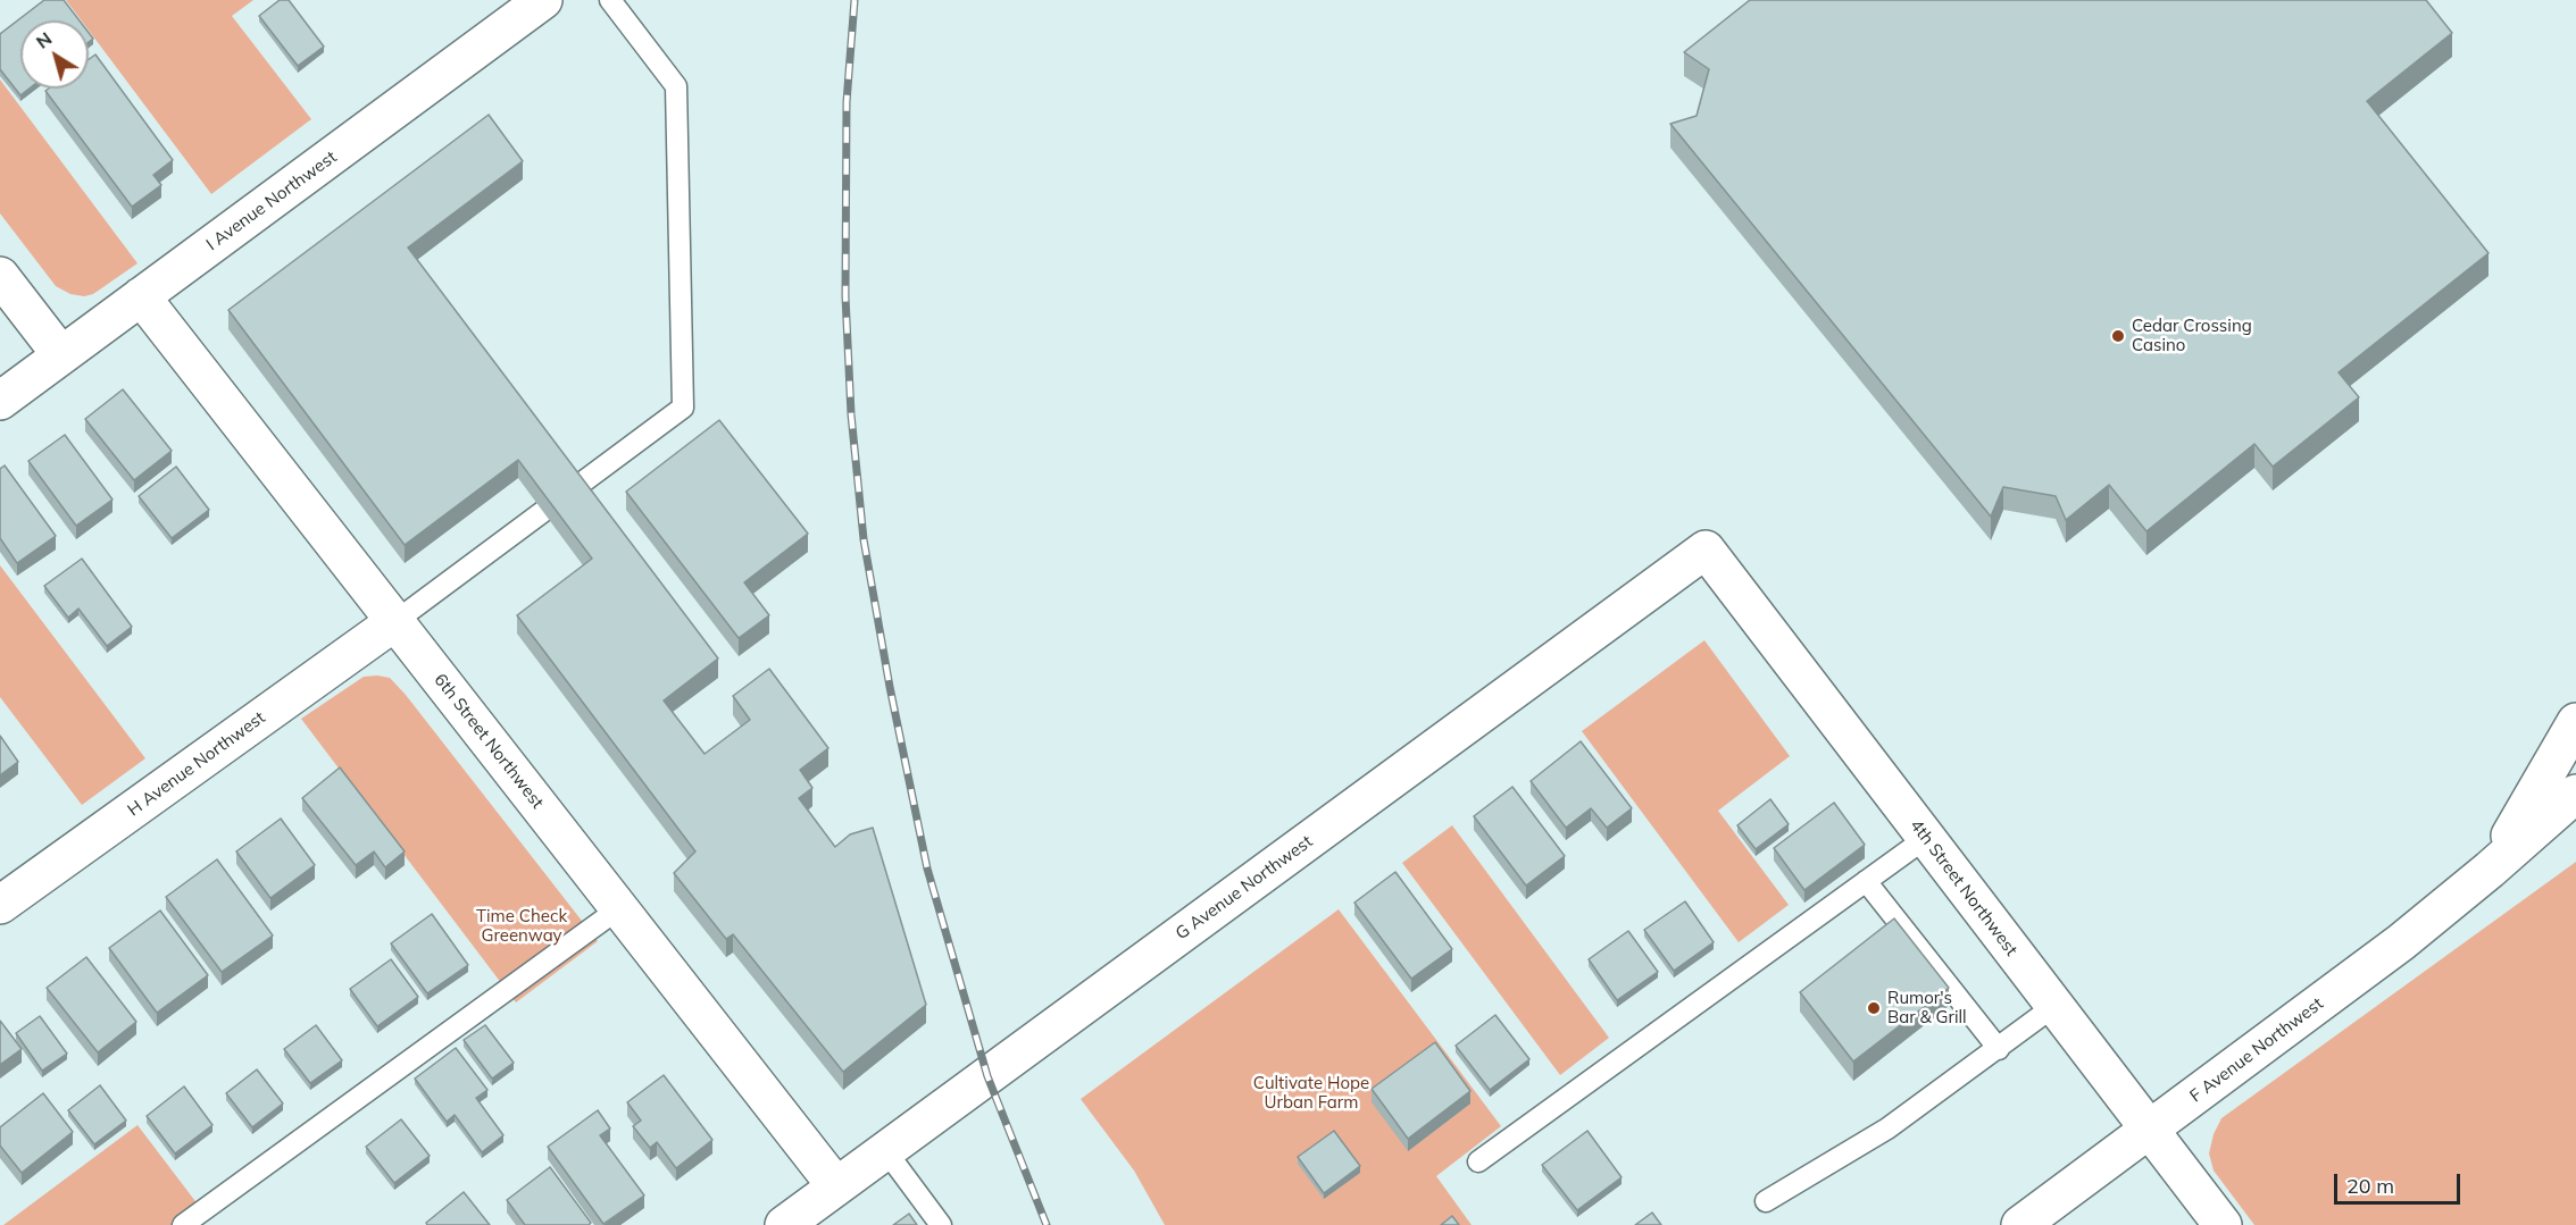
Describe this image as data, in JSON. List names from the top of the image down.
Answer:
{
  "streets": {
    "street": [
      "I Avenue Northwest",
      "6th Street Northwest",
      "H Avenue Northwest",
      "G Avenue Northwest",
      "4th Street Northwest",
      "F Avenue Northwest"
    ]
  },
  "crossings": [
    ["I Avenue Northwest", "6th Street Northwest"],
    ["6th Street Northwest", "H Avenue Northwest"],
    ["6th Street Northwest", "G Avenue Northwest"],
    ["G Avenue Northwest", "4th Street Northwest"],
    ["4th Street Northwest", "F Avenue Northwest"]
  ],
  "parks": ["Time Check Greenway", "Cultivate Hope Urban Farm"],
  "places": ["Cedar Crossing Casino", "Rumor's Bar & Grill"],
  "scale_bar": "20 m",
  "north": "top left"
}
